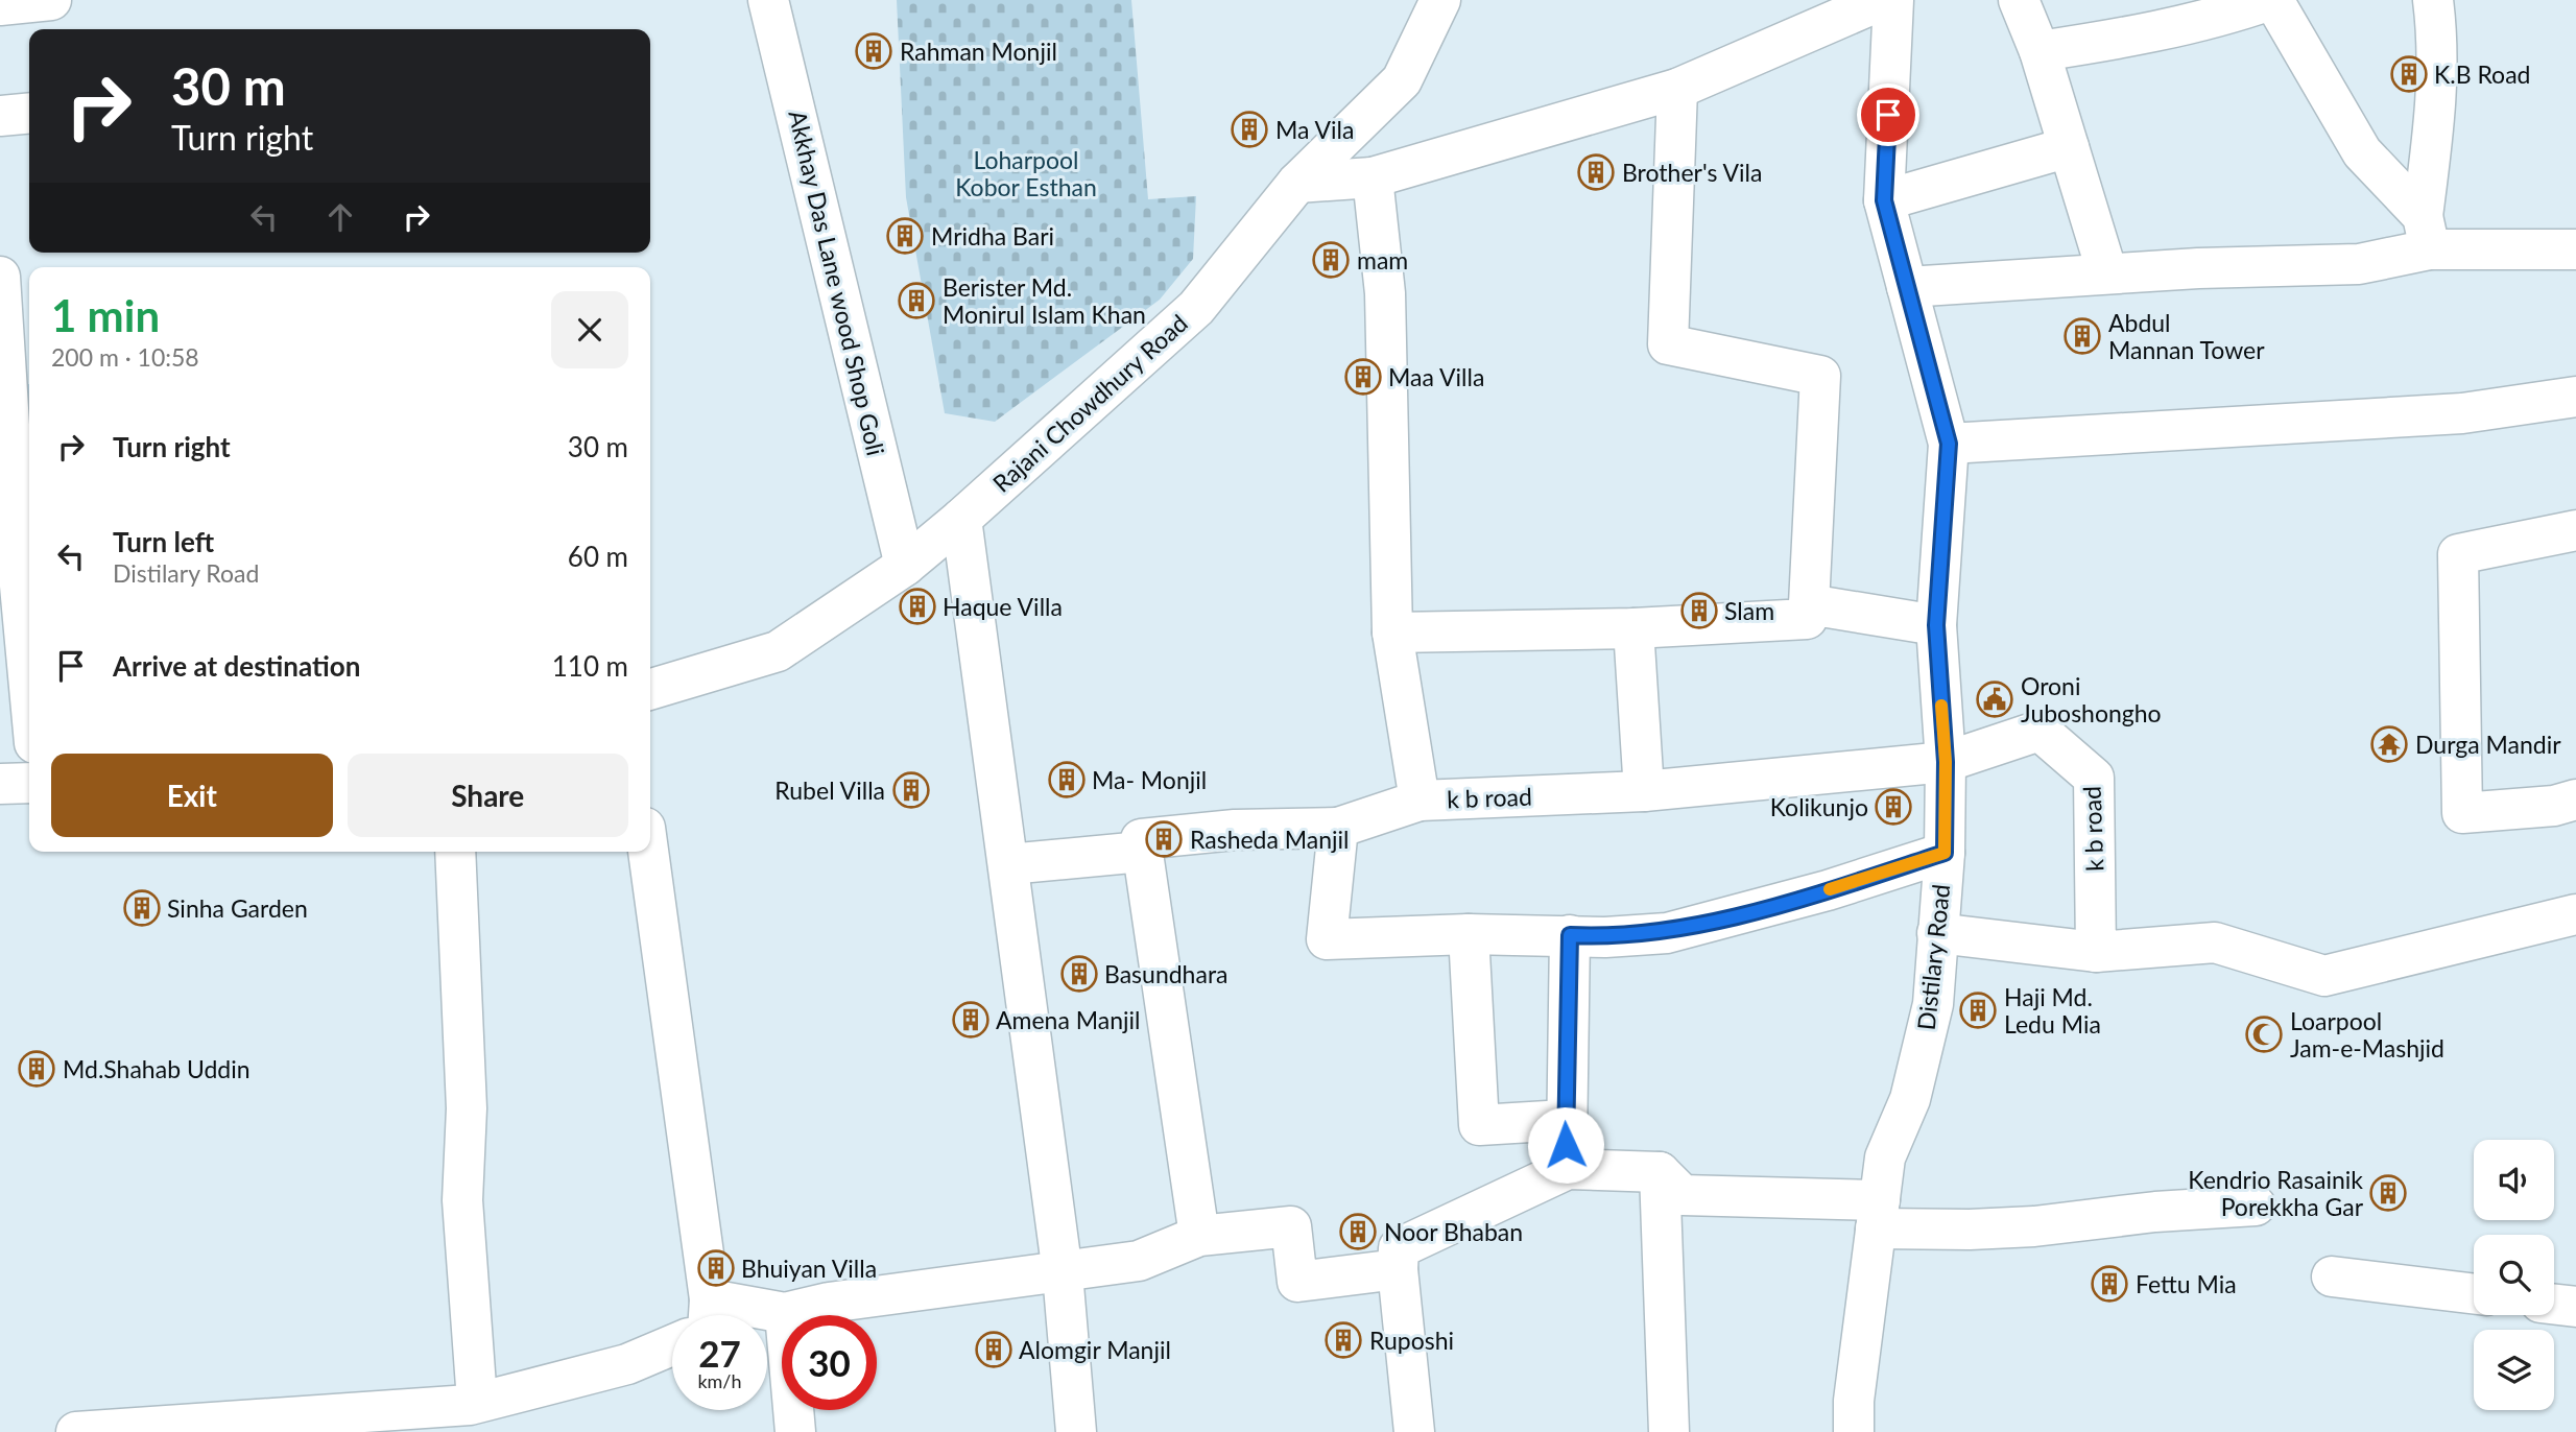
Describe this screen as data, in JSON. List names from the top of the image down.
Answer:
{
  "streets": {
    "street": [
      "Akkhay Das Lane wood Shop Goli",
      "Rajani Chowdhury Road",
      "k b road",
      "Distilary Road"
    ]
  },
  "crossings": [
    ["Akkhay Das Lane wood Shop Goli", "Rajani Chowdhury Road"],
    ["k b road", "Distilary Road"]
  ],
  "parks": ["Loharpool Kobor Esthan"],
  "places": {
    "building": [
      "Rahman Monjil",
      "K.B Road",
      "Ma Vila",
      "Brother's Vila",
      "Mridha Bari",
      "mam",
      "Berister Md. Monirul Islam Khan",
      "Abdul Mannan Tower",
      "Maa Villa",
      "Haque Villa",
      "Slam",
      "Ma- Monjil",
      "Rubel Villa",
      "Kolikunjo",
      "Rasheda Manjil",
      "Sinha Garden",
      "Basundhara",
      "Haji Md. Ledu Mia",
      "Amena Manjil",
      "Md.Shahab Uddin",
      "Kendrio Rasainik Porekkha Gar",
      "Noor Bhaban",
      "Bhuiyan Villa",
      "Fettu Mia",
      "Ruposhi",
      "Alomgir Manjil"
    ],
    "public building": ["Oroni Juboshongho"],
    "temple": ["Durga Mandir"],
    "mosque": ["Loarpool Jam-e-Mashjid"]
  },
  "page": {
    "turn": ["30 m", "Turn right"],
    "heading": ["1 min", "200 m · 10:58"],
    "list": [
      {
        "name": "Turn right",
        "value": "30 m"
      },
      {
        "name": "Turn left",
        "note": "Distilary Road",
        "value": "60 m"
      },
      {
        "name": "Arrive at destination",
        "value": "110 m"
      }
    ],
    "buttons": ["Exit", "Share"],
    "speed": "27 km/h",
    "limit": "30"
  }
}
